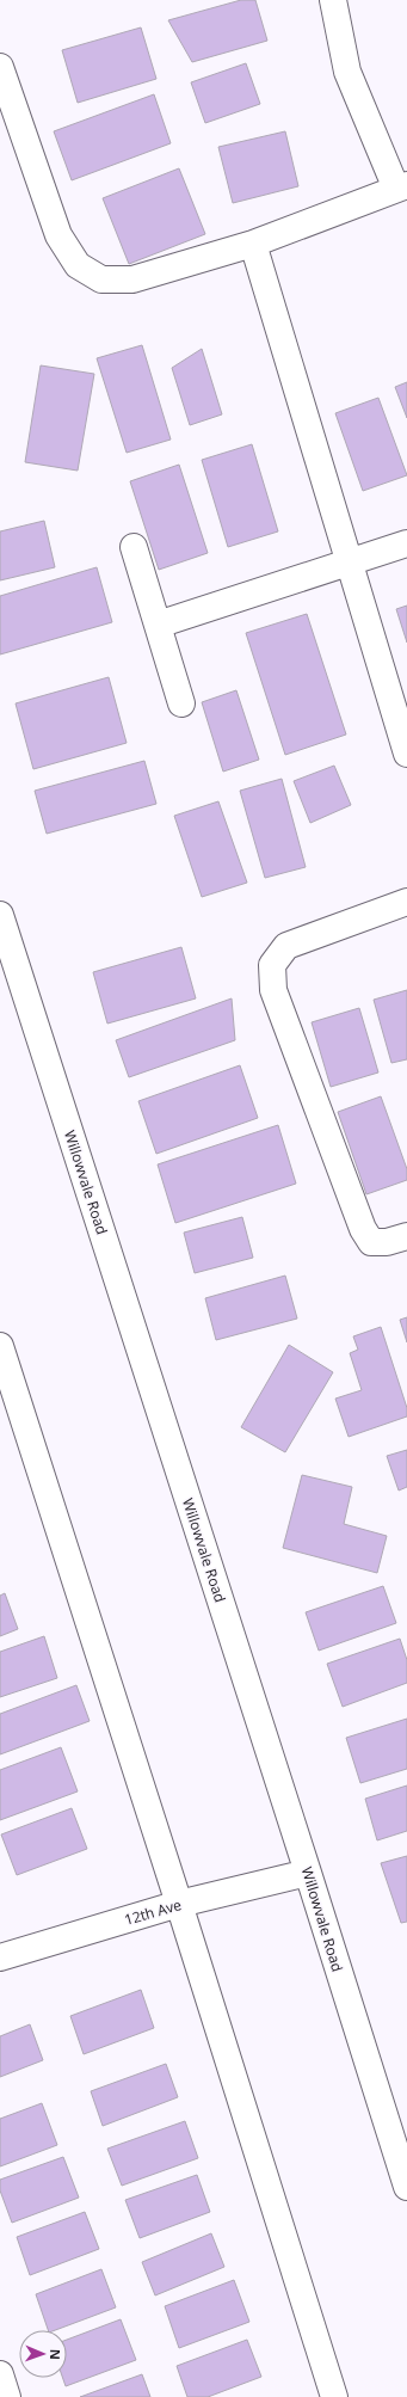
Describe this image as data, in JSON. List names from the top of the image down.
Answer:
{
  "streets": {
    "street": ["Willowvale Road", "12th Ave"]
  },
  "crossings": [
    ["Willowvale Road", "12th Ave"]
  ],
  "north": "right"
}
